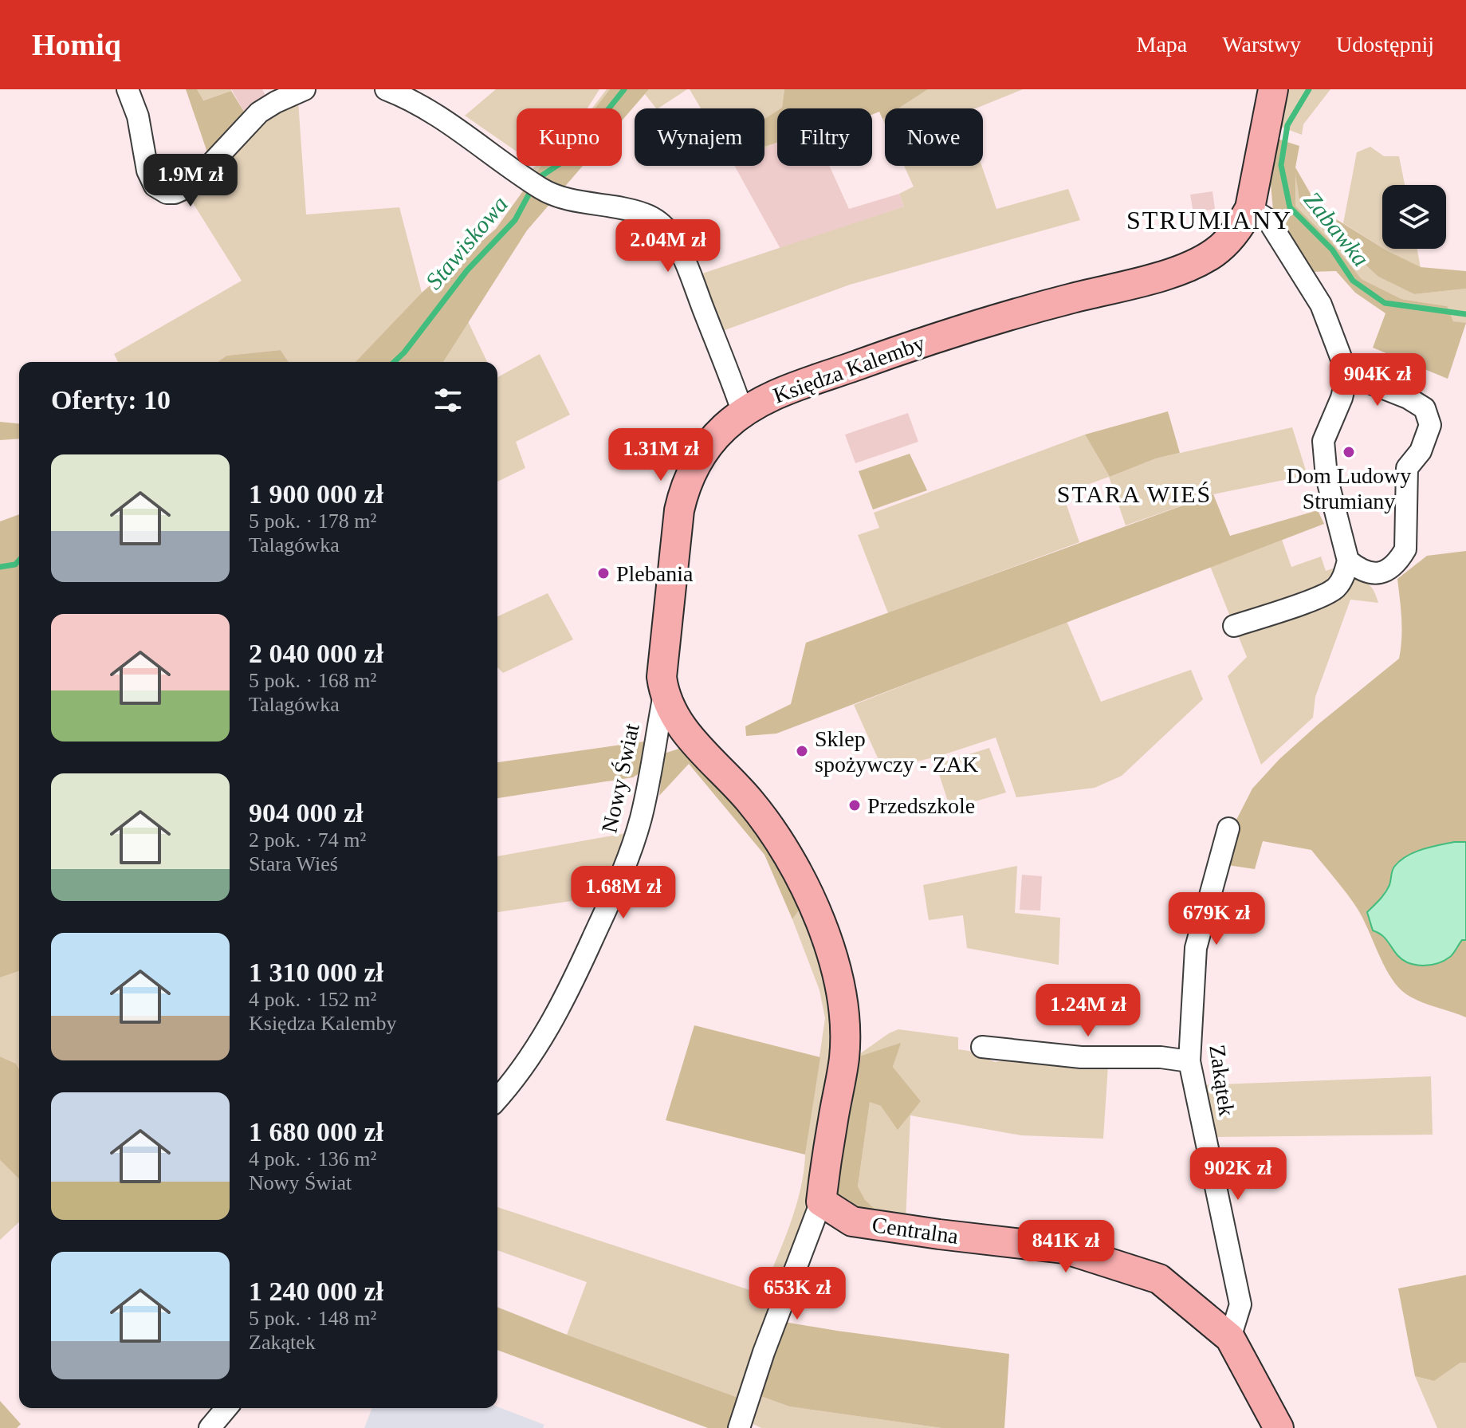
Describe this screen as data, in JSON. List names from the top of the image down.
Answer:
{
  "streets": {
    "street": [
      "Księdza Kalemby",
      "Nowy Świat",
      "Zakątek",
      "Centralna"
    ]
  },
  "crossings": [
    ["Księdza Kalemby", "Nowy Świat"],
    ["Księdza Kalemby", "Centralna"],
    ["Zakątek", "Centralna"]
  ],
  "districts": ["STRUMIANY", "STARA WIEŚ"],
  "water": ["Zabawka", "Stawiskowa"],
  "places": [
    "Dom Ludowy Strumiany",
    "Plebania",
    "Sklep spożywczy - ZAK",
    "Przedszkole"
  ],
  "page": {
    "header": "Homiq",
    "nav": ["Mapa", "Warstwy", "Udostępnij"],
    "chip": [
      "Kupno",
      "Wynajem",
      "Filtry",
      "Nowe"
    ],
    "price": [
      "1.9M zł",
      "2.04M zł",
      "904K zł",
      "1.31M zł",
      "1.68M zł",
      "679K zł",
      "1.24M zł",
      "902K zł",
      "841K zł",
      "653K zł"
    ],
    "heading": "Oferty: 10",
    "list": [
      {
        "name": "1 900 000 zł",
        "note": "5 pok. · 178 m² · Talagówka"
      },
      {
        "name": "2 040 000 zł",
        "note": "5 pok. · 168 m² · Talagówka"
      },
      {
        "name": "904 000 zł",
        "note": "2 pok. · 74 m² · Stara Wieś"
      },
      {
        "name": "1 310 000 zł",
        "note": "4 pok. · 152 m² · Księdza Kalemby"
      },
      {
        "name": "1 680 000 zł",
        "note": "4 pok. · 136 m² · Nowy Świat"
      },
      {
        "name": "1 240 000 zł",
        "note": "5 pok. · 148 m² · Zakątek"
      }
    ]
  }
}
